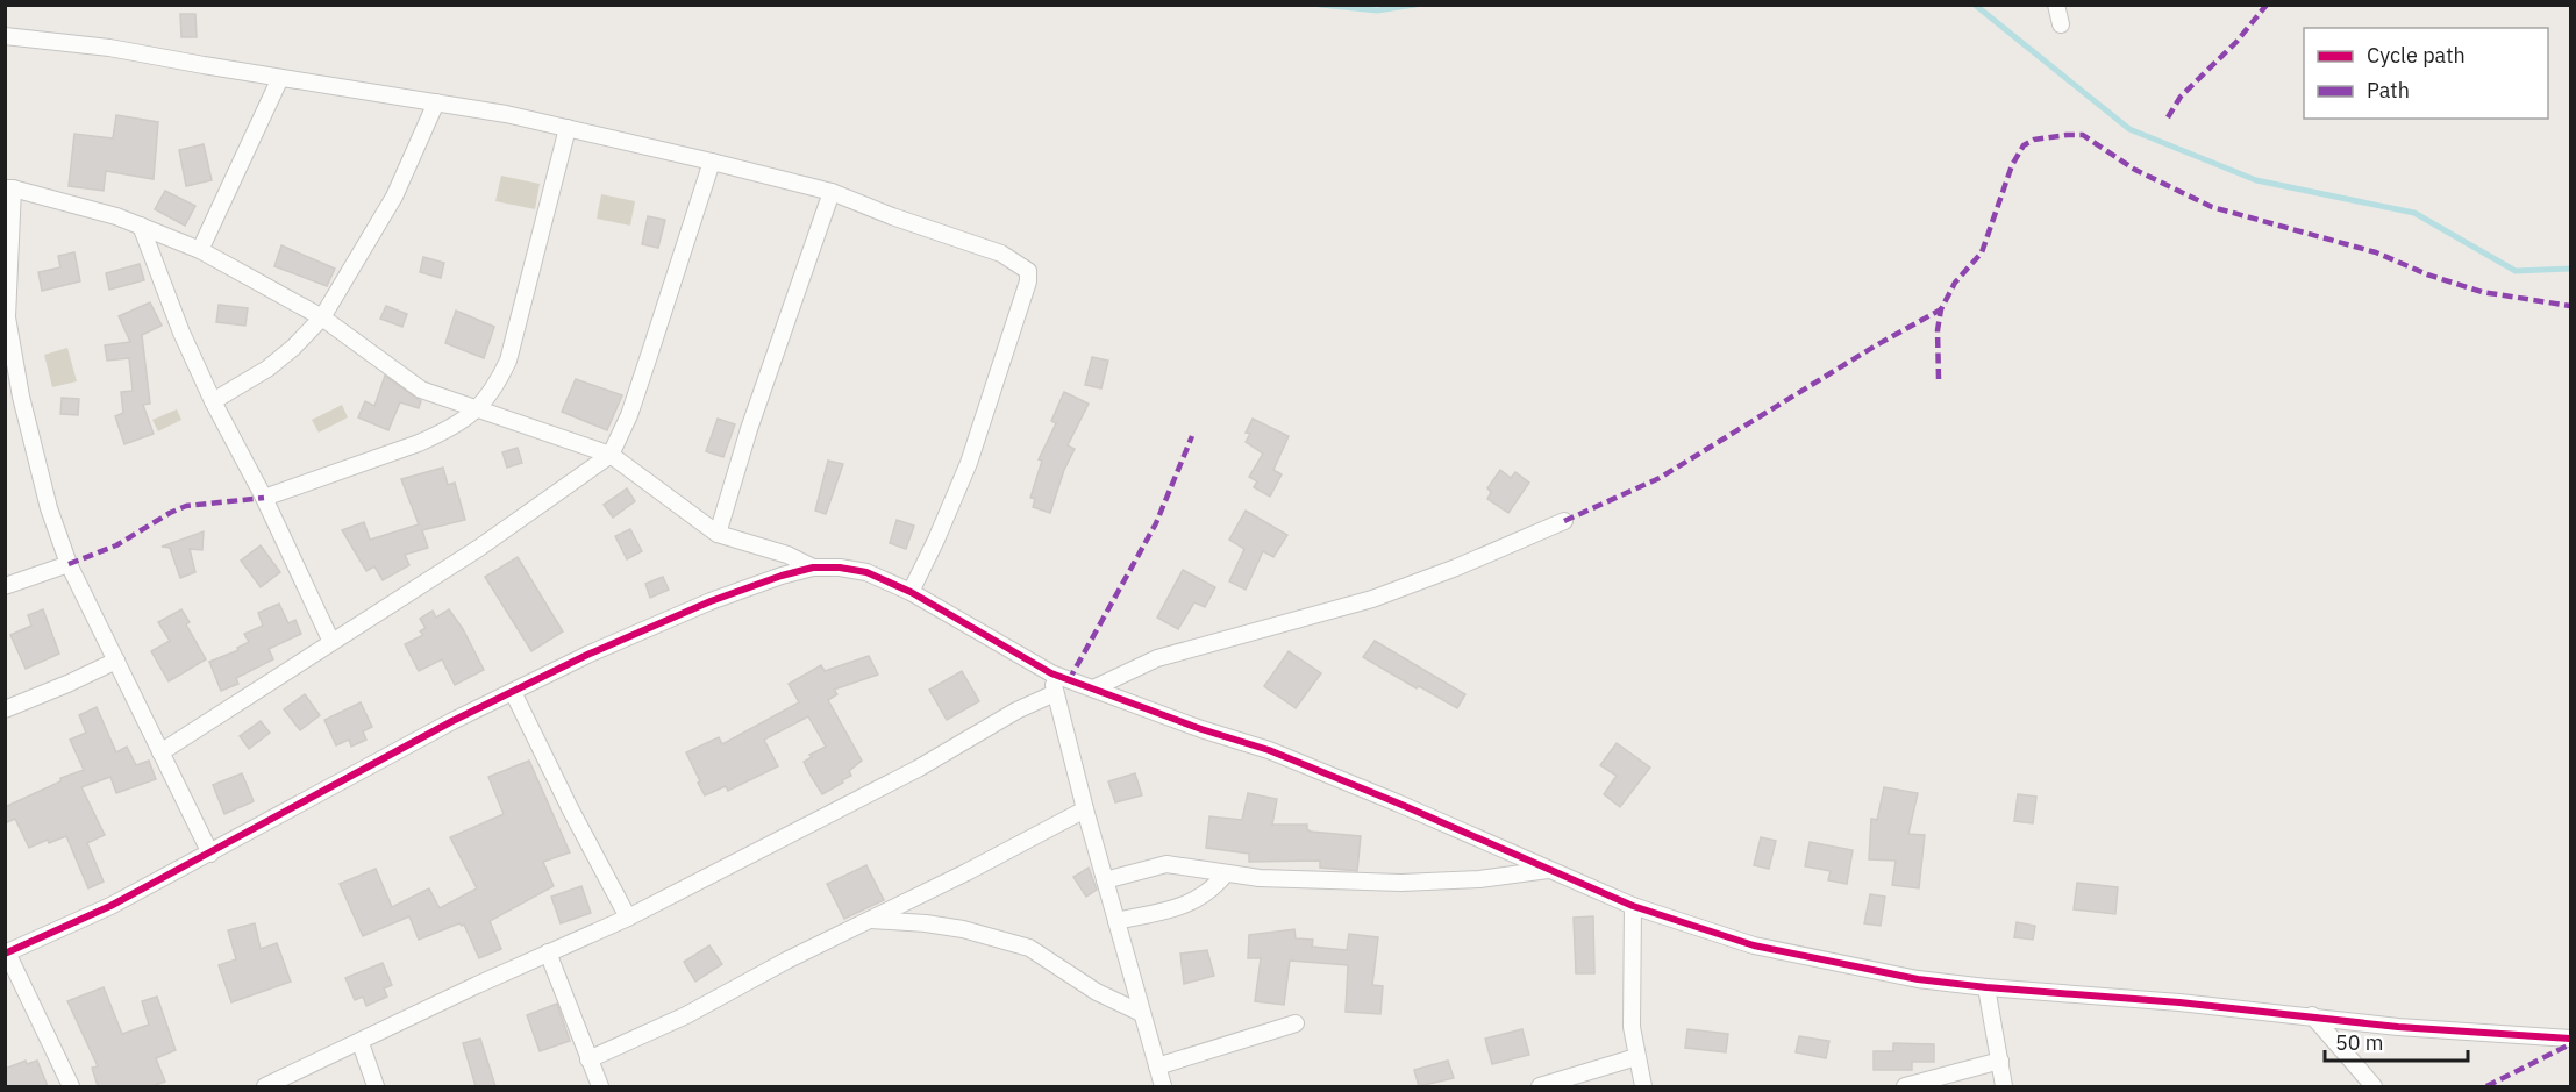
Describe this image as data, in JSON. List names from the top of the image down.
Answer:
{
  "legend": ["Cycle path", "Path"],
  "scale_bar": "50 m"
}
